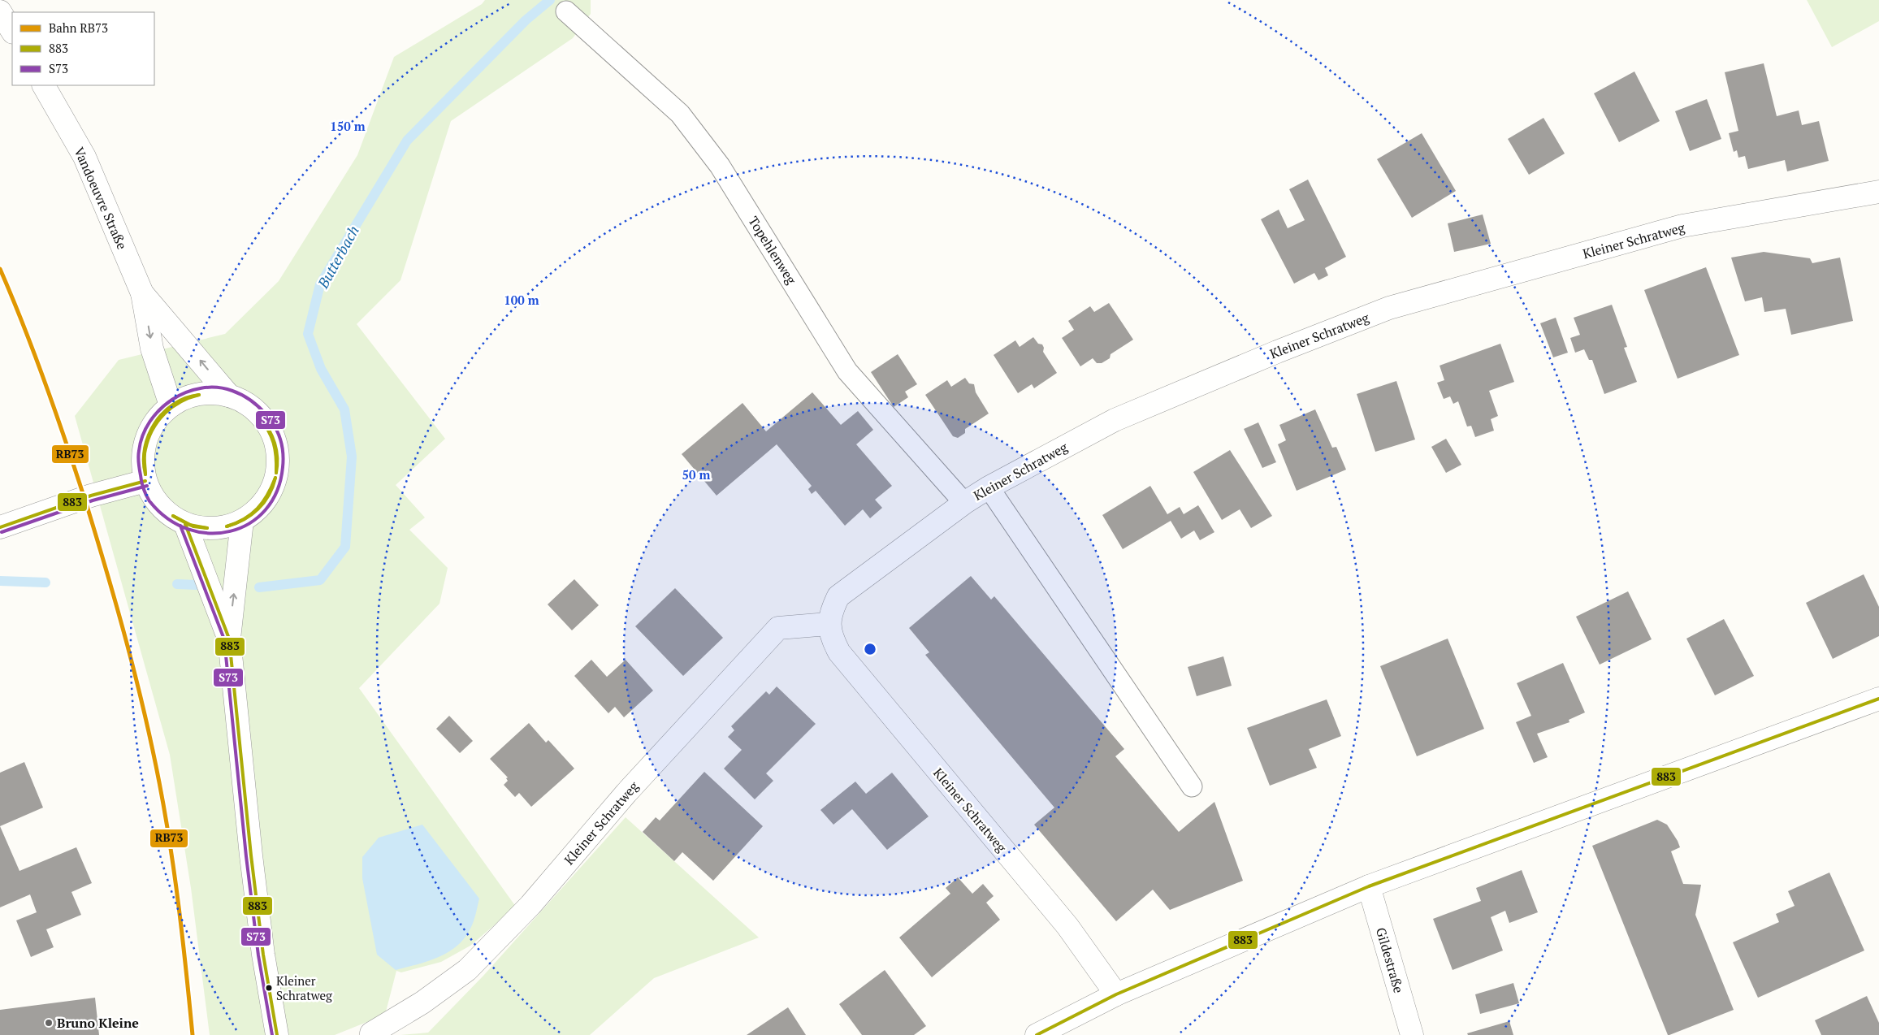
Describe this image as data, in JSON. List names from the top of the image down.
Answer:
{
  "streets": {
    "street": ["Vandoeuvre Straße", "Kleiner Schratweg", "Gildestraße"],
    "lane": ["Topehlenweg"]
  },
  "crossings": [
    ["Kleiner Schratweg", "Topehlenweg"]
  ],
  "water": ["Butterbach"],
  "places": ["Kleiner Schratweg", "Bruno Kleine"],
  "lines": ["rail line RB73", "transit line S73", "transit line 883"],
  "legend": ["Bahn RB73", "883", "S73"],
  "rings": ["150 m", "100 m", "50 m"]
}
